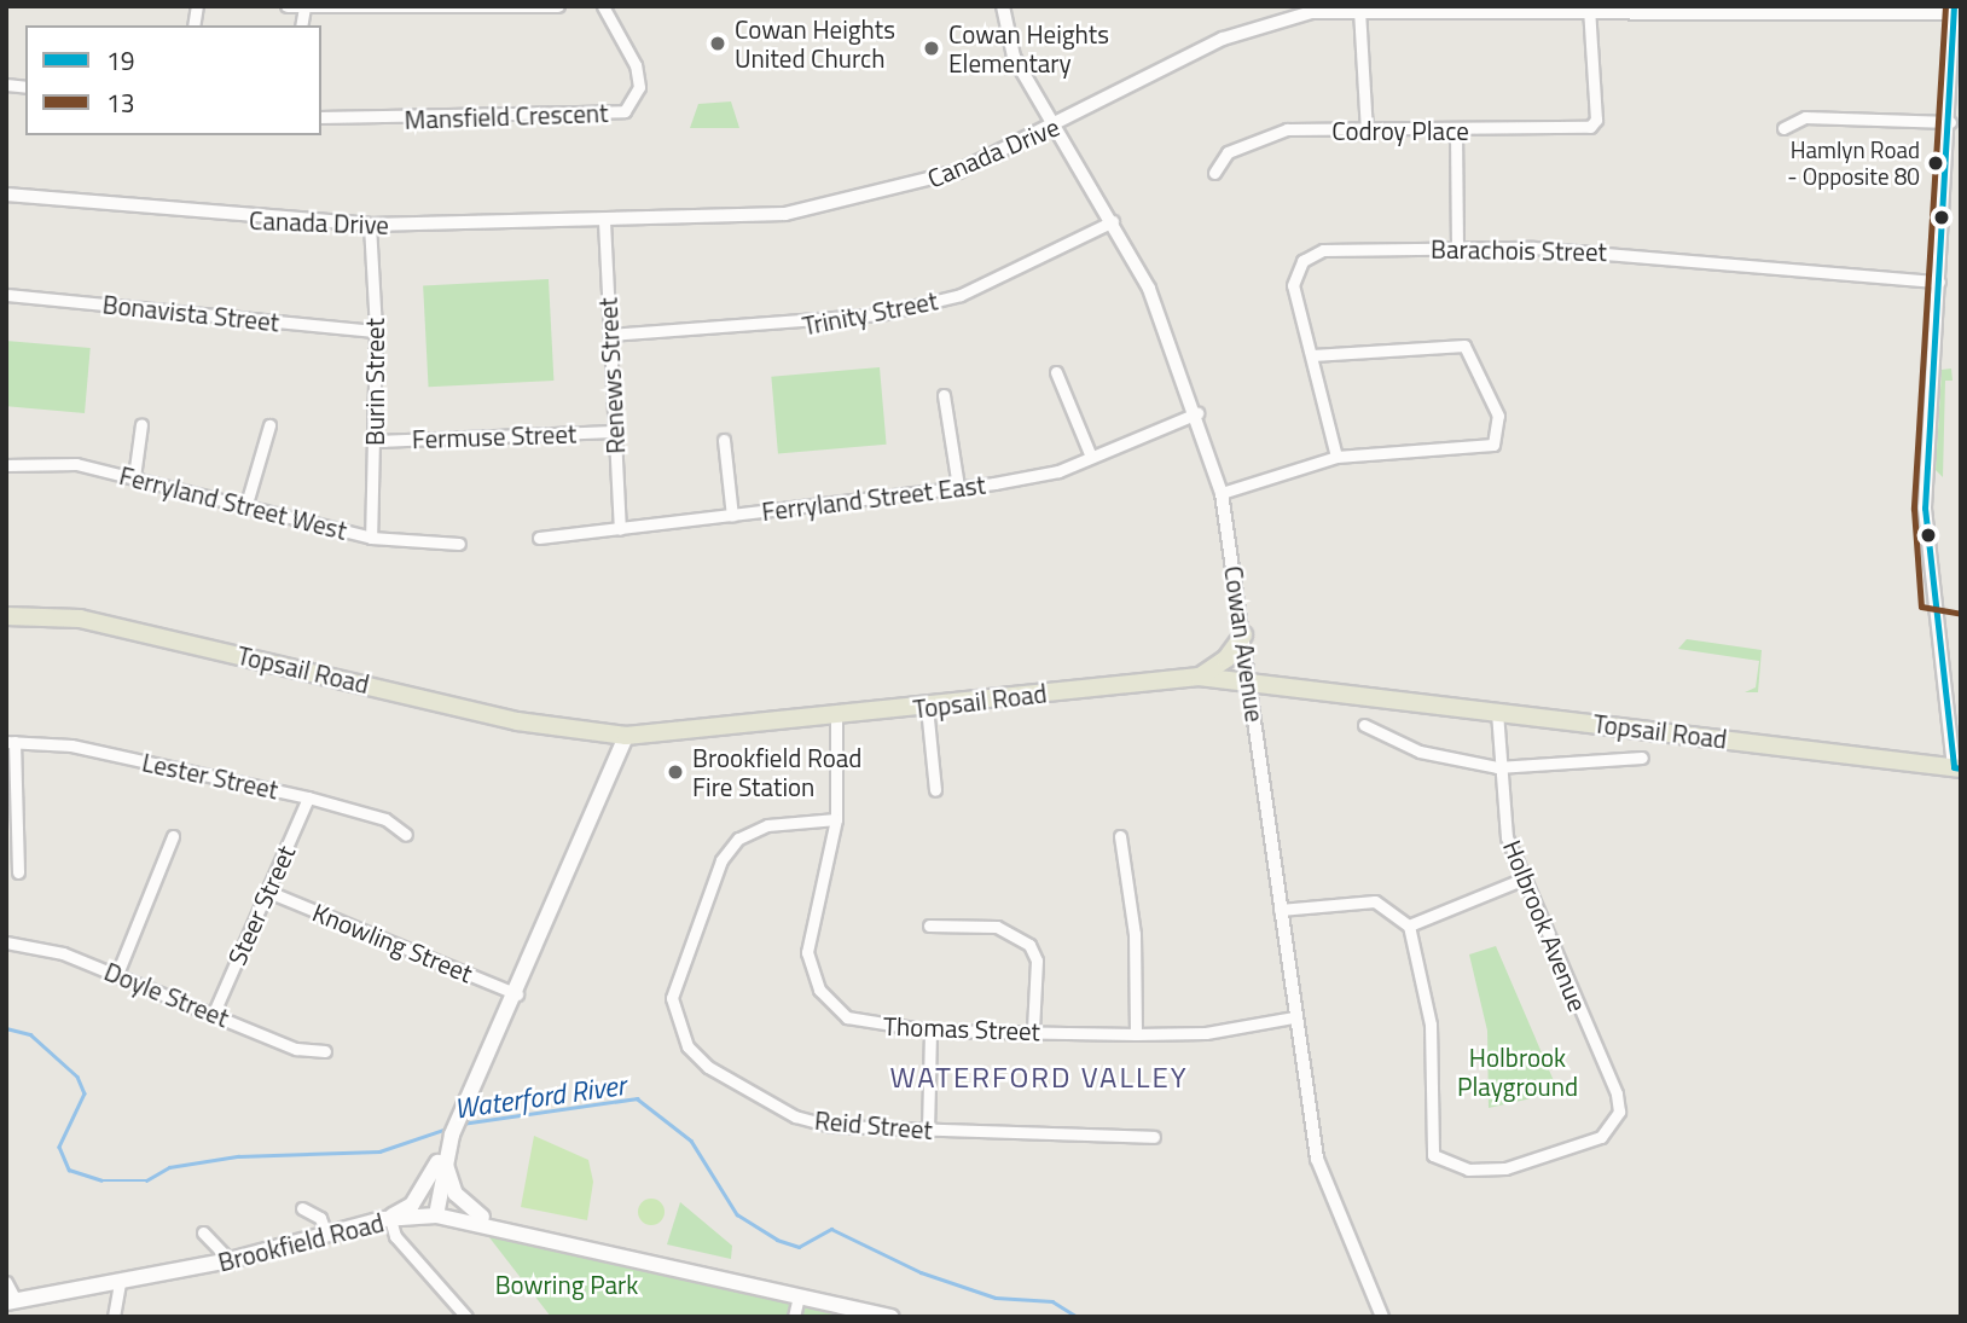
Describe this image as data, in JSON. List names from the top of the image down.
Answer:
{
  "streets": {
    "main road": ["Topsail Road", "Brookfield Road"],
    "street": [
      "Mansfield Crescent",
      "Codroy Place",
      "Canada Drive",
      "Barachois Street",
      "Bonavista Street",
      "Trinity Street",
      "Renews Street",
      "Burin Street",
      "Fermuse Street",
      "Ferryland Street East",
      "Ferryland Street West",
      "Cowan Avenue",
      "Lester Street",
      "Steer Street",
      "Holbrook Avenue",
      "Knowling Street",
      "Doyle Street",
      "Thomas Street",
      "Reid Street"
    ]
  },
  "crossings": [
    ["Codroy Place", "Canada Drive"],
    ["Canada Drive", "Renews Street"],
    ["Canada Drive", "Burin Street"],
    ["Canada Drive", "Cowan Avenue"],
    ["Bonavista Street", "Burin Street"],
    ["Trinity Street", "Renews Street"],
    ["Trinity Street", "Cowan Avenue"],
    ["Renews Street", "Fermuse Street"],
    ["Renews Street", "Ferryland Street East"],
    ["Burin Street", "Fermuse Street"],
    ["Burin Street", "Ferryland Street West"],
    ["Ferryland Street East", "Cowan Avenue"],
    ["Cowan Avenue", "Topsail Road"],
    ["Cowan Avenue", "Thomas Street"],
    ["Topsail Road", "Holbrook Avenue"],
    ["Topsail Road", "Thomas Street"],
    ["Lester Street", "Steer Street"],
    ["Steer Street", "Knowling Street"],
    ["Steer Street", "Doyle Street"],
    ["Thomas Street", "Reid Street"]
  ],
  "districts": ["WATERFORD VALLEY"],
  "water": ["Waterford River"],
  "parks": ["Holbrook Playground", "Bowring Park"],
  "places": [
    "Cowan Heights United Church",
    "Cowan Heights Elementary",
    "Hamlyn Road - Opposite 80",
    "Brookfield Road Fire Station"
  ],
  "lines": ["transit line 19", "transit line 13"],
  "legend": ["19", "13"]
}
